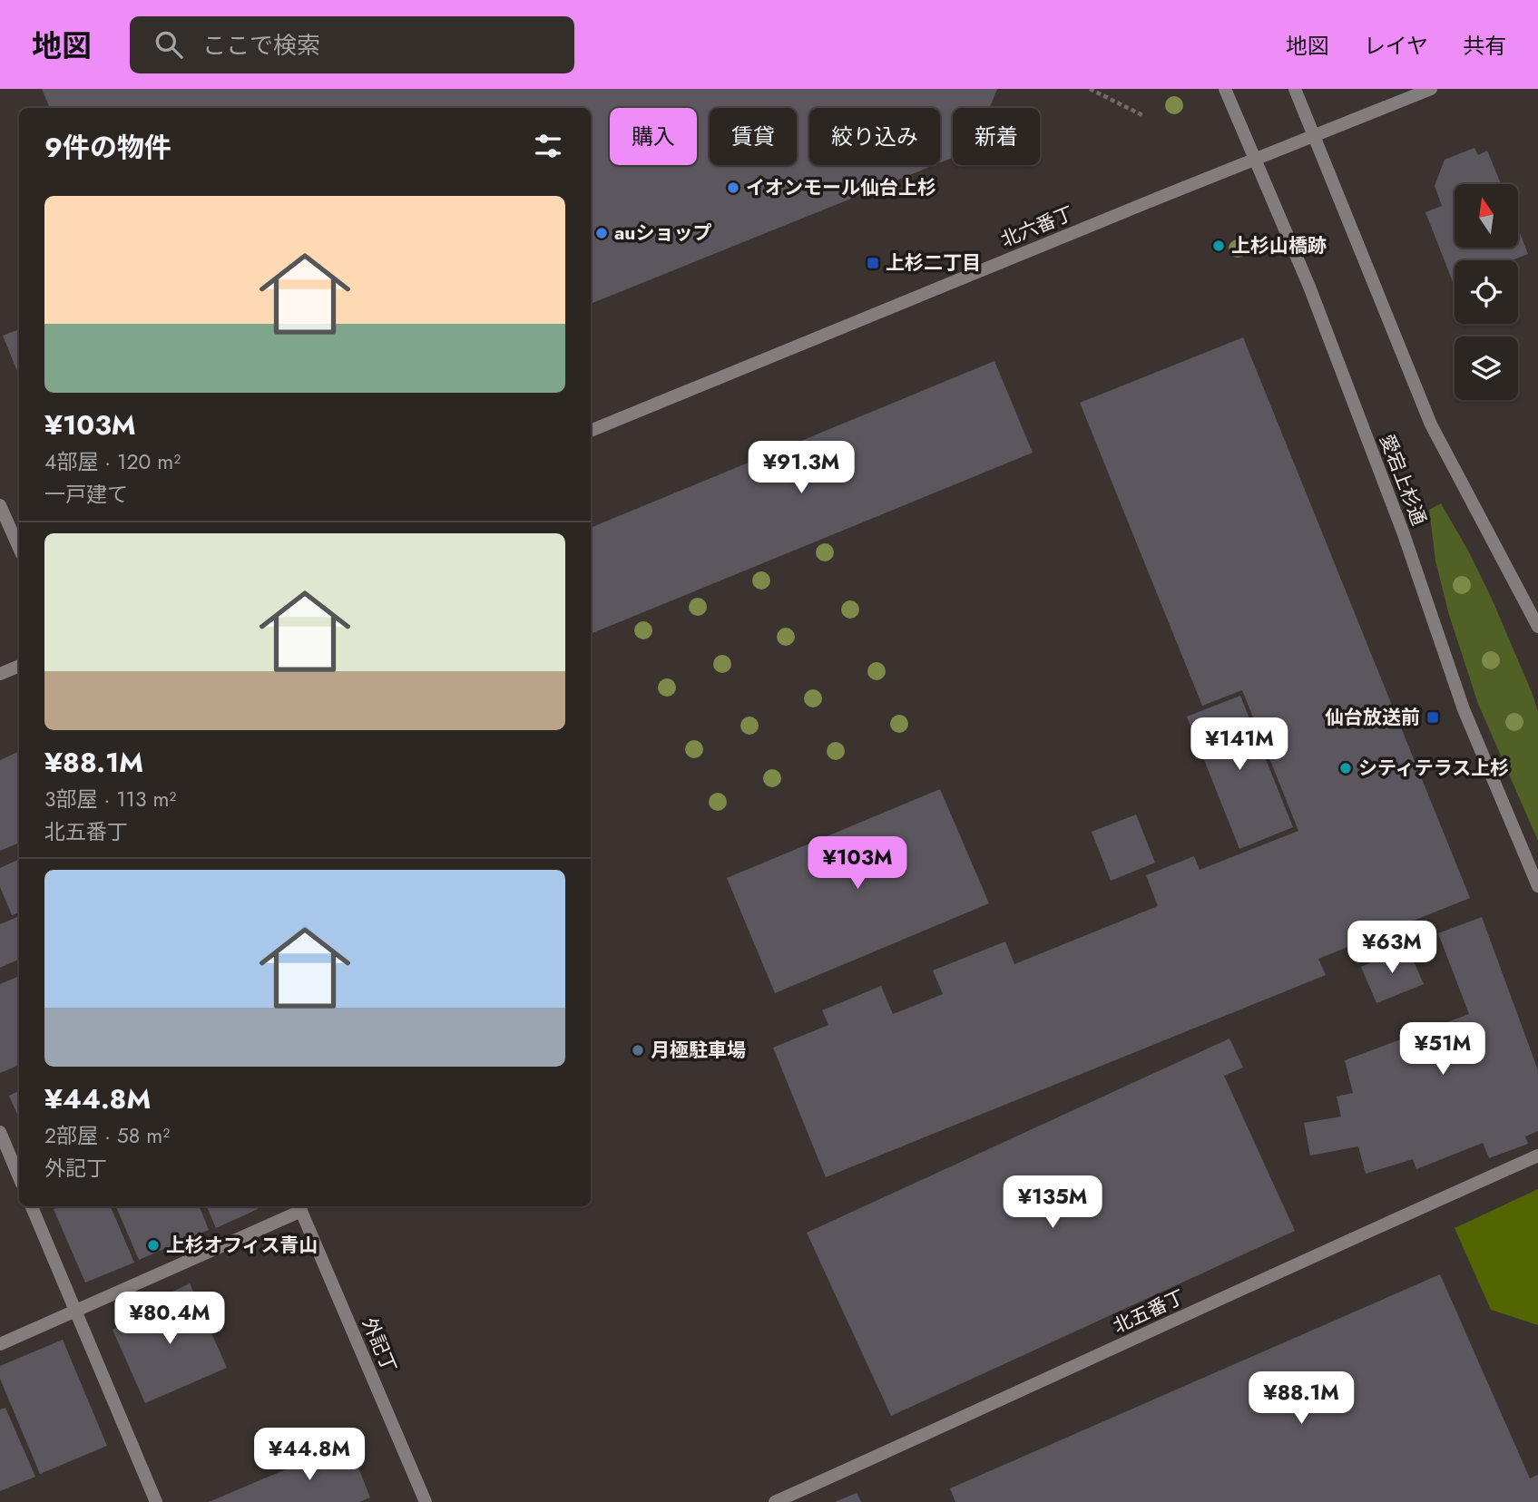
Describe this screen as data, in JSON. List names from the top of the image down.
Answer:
{
  "streets": {
    "street": [
      "北六番丁",
      "愛宕上杉通",
      "北五番丁",
      "外記丁"
    ]
  },
  "crossings": [
    ["北六番丁", "愛宕上杉通"]
  ],
  "places": {
    "other": [
      "イオンモール仙台上杉",
      "auショップ",
      "上杉山橋跡",
      "シティテラス上杉",
      "月極駐車場",
      "上杉オフィス青山"
    ],
    "transit": ["上杉二丁目", "仙台放送前"]
  },
  "north": "top",
  "page": {
    "header": "地図",
    "search": "ここで検索",
    "nav": ["地図", "レイヤ", "共有"],
    "chip": [
      "購入",
      "賃貸",
      "絞り込み",
      "新着"
    ],
    "heading": "9件の物件",
    "list": [
      {
        "name": "¥103M",
        "note": "4部屋 · 120 m² · 一戸建て"
      },
      {
        "name": "¥88.1M",
        "note": "3部屋 · 113 m² · 北五番丁"
      },
      {
        "name": "¥44.8M",
        "note": "2部屋 · 58 m² · 外記丁"
      }
    ],
    "price": [
      "¥91.3M",
      "¥141M",
      "¥103M",
      "¥63M",
      "¥51M",
      "¥135M",
      "¥80.4M",
      "¥88.1M",
      "¥44.8M"
    ]
  }
}
